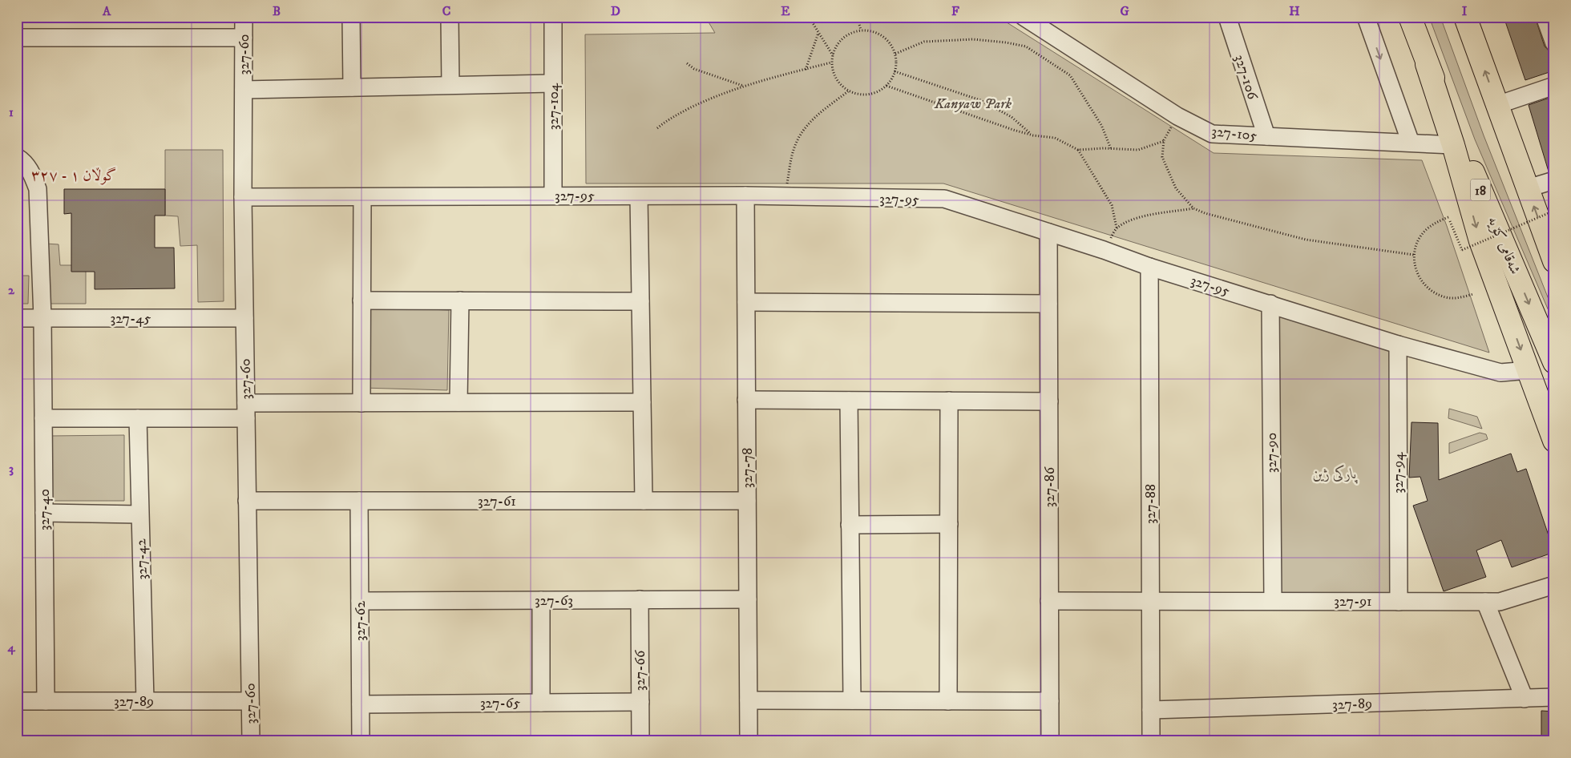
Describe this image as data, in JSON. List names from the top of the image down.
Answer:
{
  "streets": {
    "highway": ["18", "شەقامی کۆیە"],
    "street": [
      "327-60",
      "327-106",
      "327-104",
      "327-105",
      "327-95",
      "327-45",
      "327-90",
      "327-78",
      "327-94",
      "327-86",
      "327-61",
      "327-88",
      "327-40",
      "327-42",
      "327-63",
      "327-91",
      "327-62",
      "327-66",
      "327-89",
      "327-65"
    ]
  },
  "crossings": [
    ["327-60", "327-95"],
    ["327-60", "327-45"],
    ["327-60", "327-61"],
    ["327-60", "327-89"],
    ["327-106", "327-105"],
    ["327-104", "327-95"],
    ["327-95", "327-90"],
    ["327-95", "327-78"],
    ["327-95", "327-94"],
    ["327-95", "327-86"],
    ["327-95", "327-88"],
    ["327-45", "327-40"],
    ["327-90", "327-91"],
    ["327-78", "327-61"],
    ["327-78", "327-63"],
    ["327-94", "327-91"],
    ["327-86", "327-91"],
    ["327-61", "327-62"],
    ["327-88", "327-91"],
    ["327-88", "327-89"],
    ["327-40", "327-89"],
    ["327-42", "327-89"],
    ["327-63", "327-62"],
    ["327-63", "327-66"],
    ["327-62", "327-65"],
    ["327-66", "327-65"]
  ],
  "districts": ["گوڵان ١ - ٣٢٧"],
  "parks": ["Kanyaw Park", "پارکی ژین"],
  "grid": {
    "columns": [
      "A",
      "B",
      "C",
      "D",
      "E",
      "F",
      "G",
      "H",
      "I"
    ],
    "rows": [
      "1",
      "2",
      "3",
      "4"
    ]
  }
}
